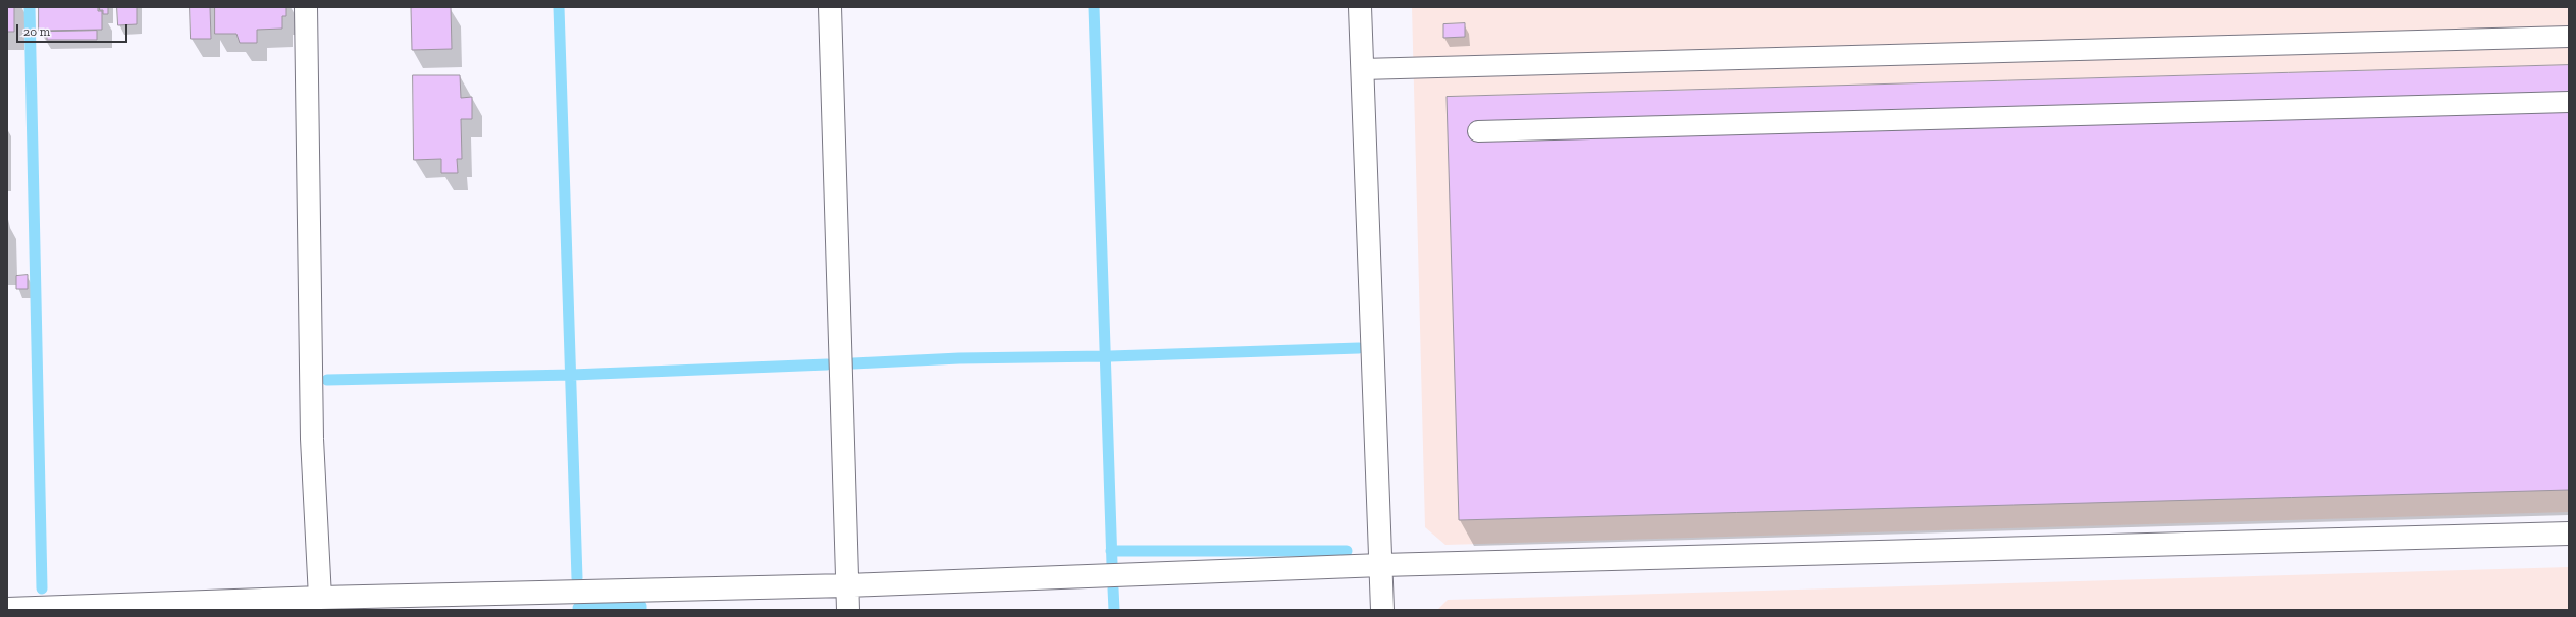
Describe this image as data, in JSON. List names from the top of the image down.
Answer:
{
  "scale_bar": "20 m"
}
